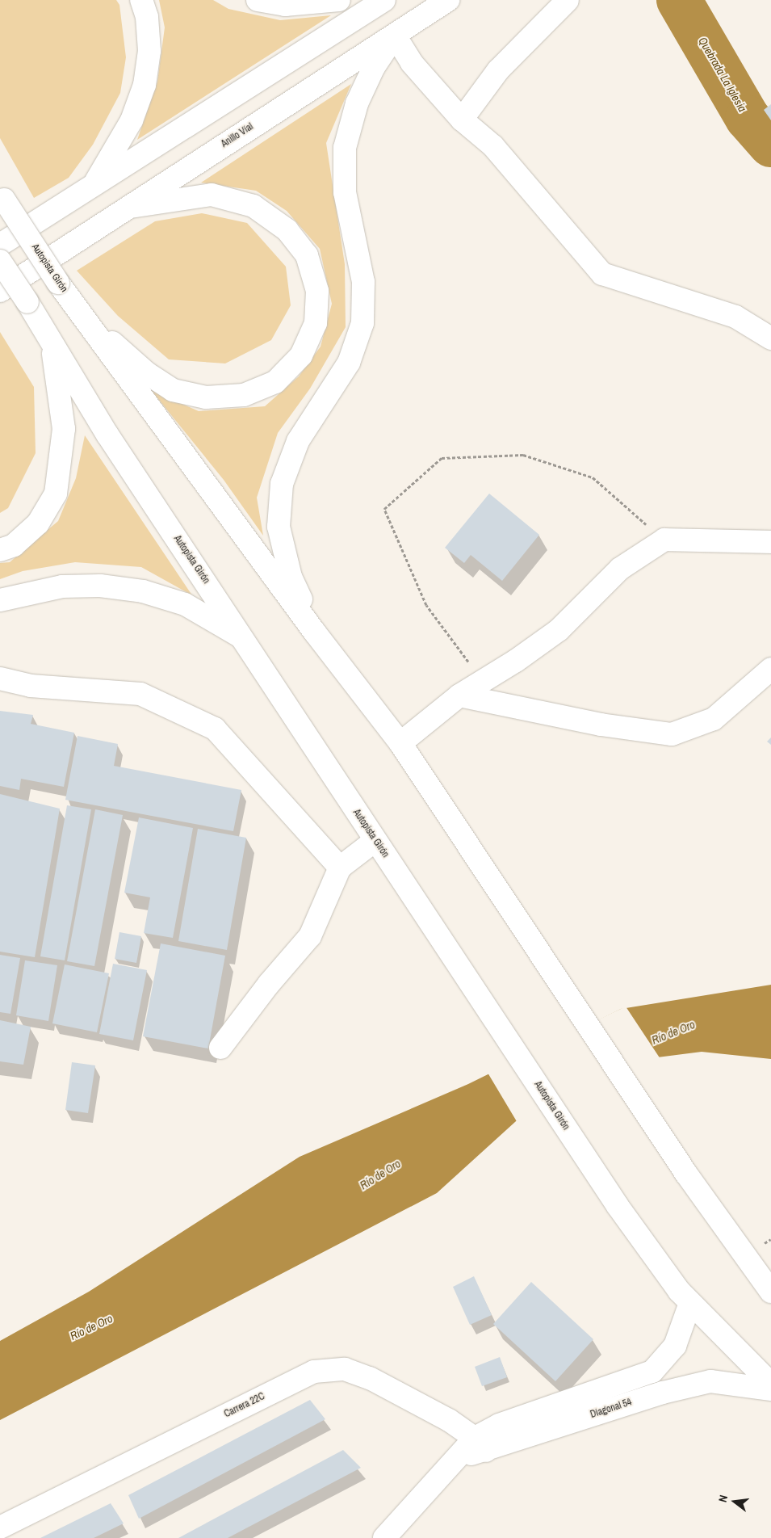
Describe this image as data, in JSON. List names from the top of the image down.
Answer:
{
  "streets": {
    "main road": [
      "Anillo Víal",
      "Autopista Girón",
      "Carrera 22C",
      "Diagonal 54"
    ]
  },
  "crossings": [
    ["Autopista Girón", "Diagonal 54"],
    ["Carrera 22C", "Diagonal 54"]
  ],
  "water": ["Quebrada La Iglesia", "Río de Oro"],
  "north": "left"
}
